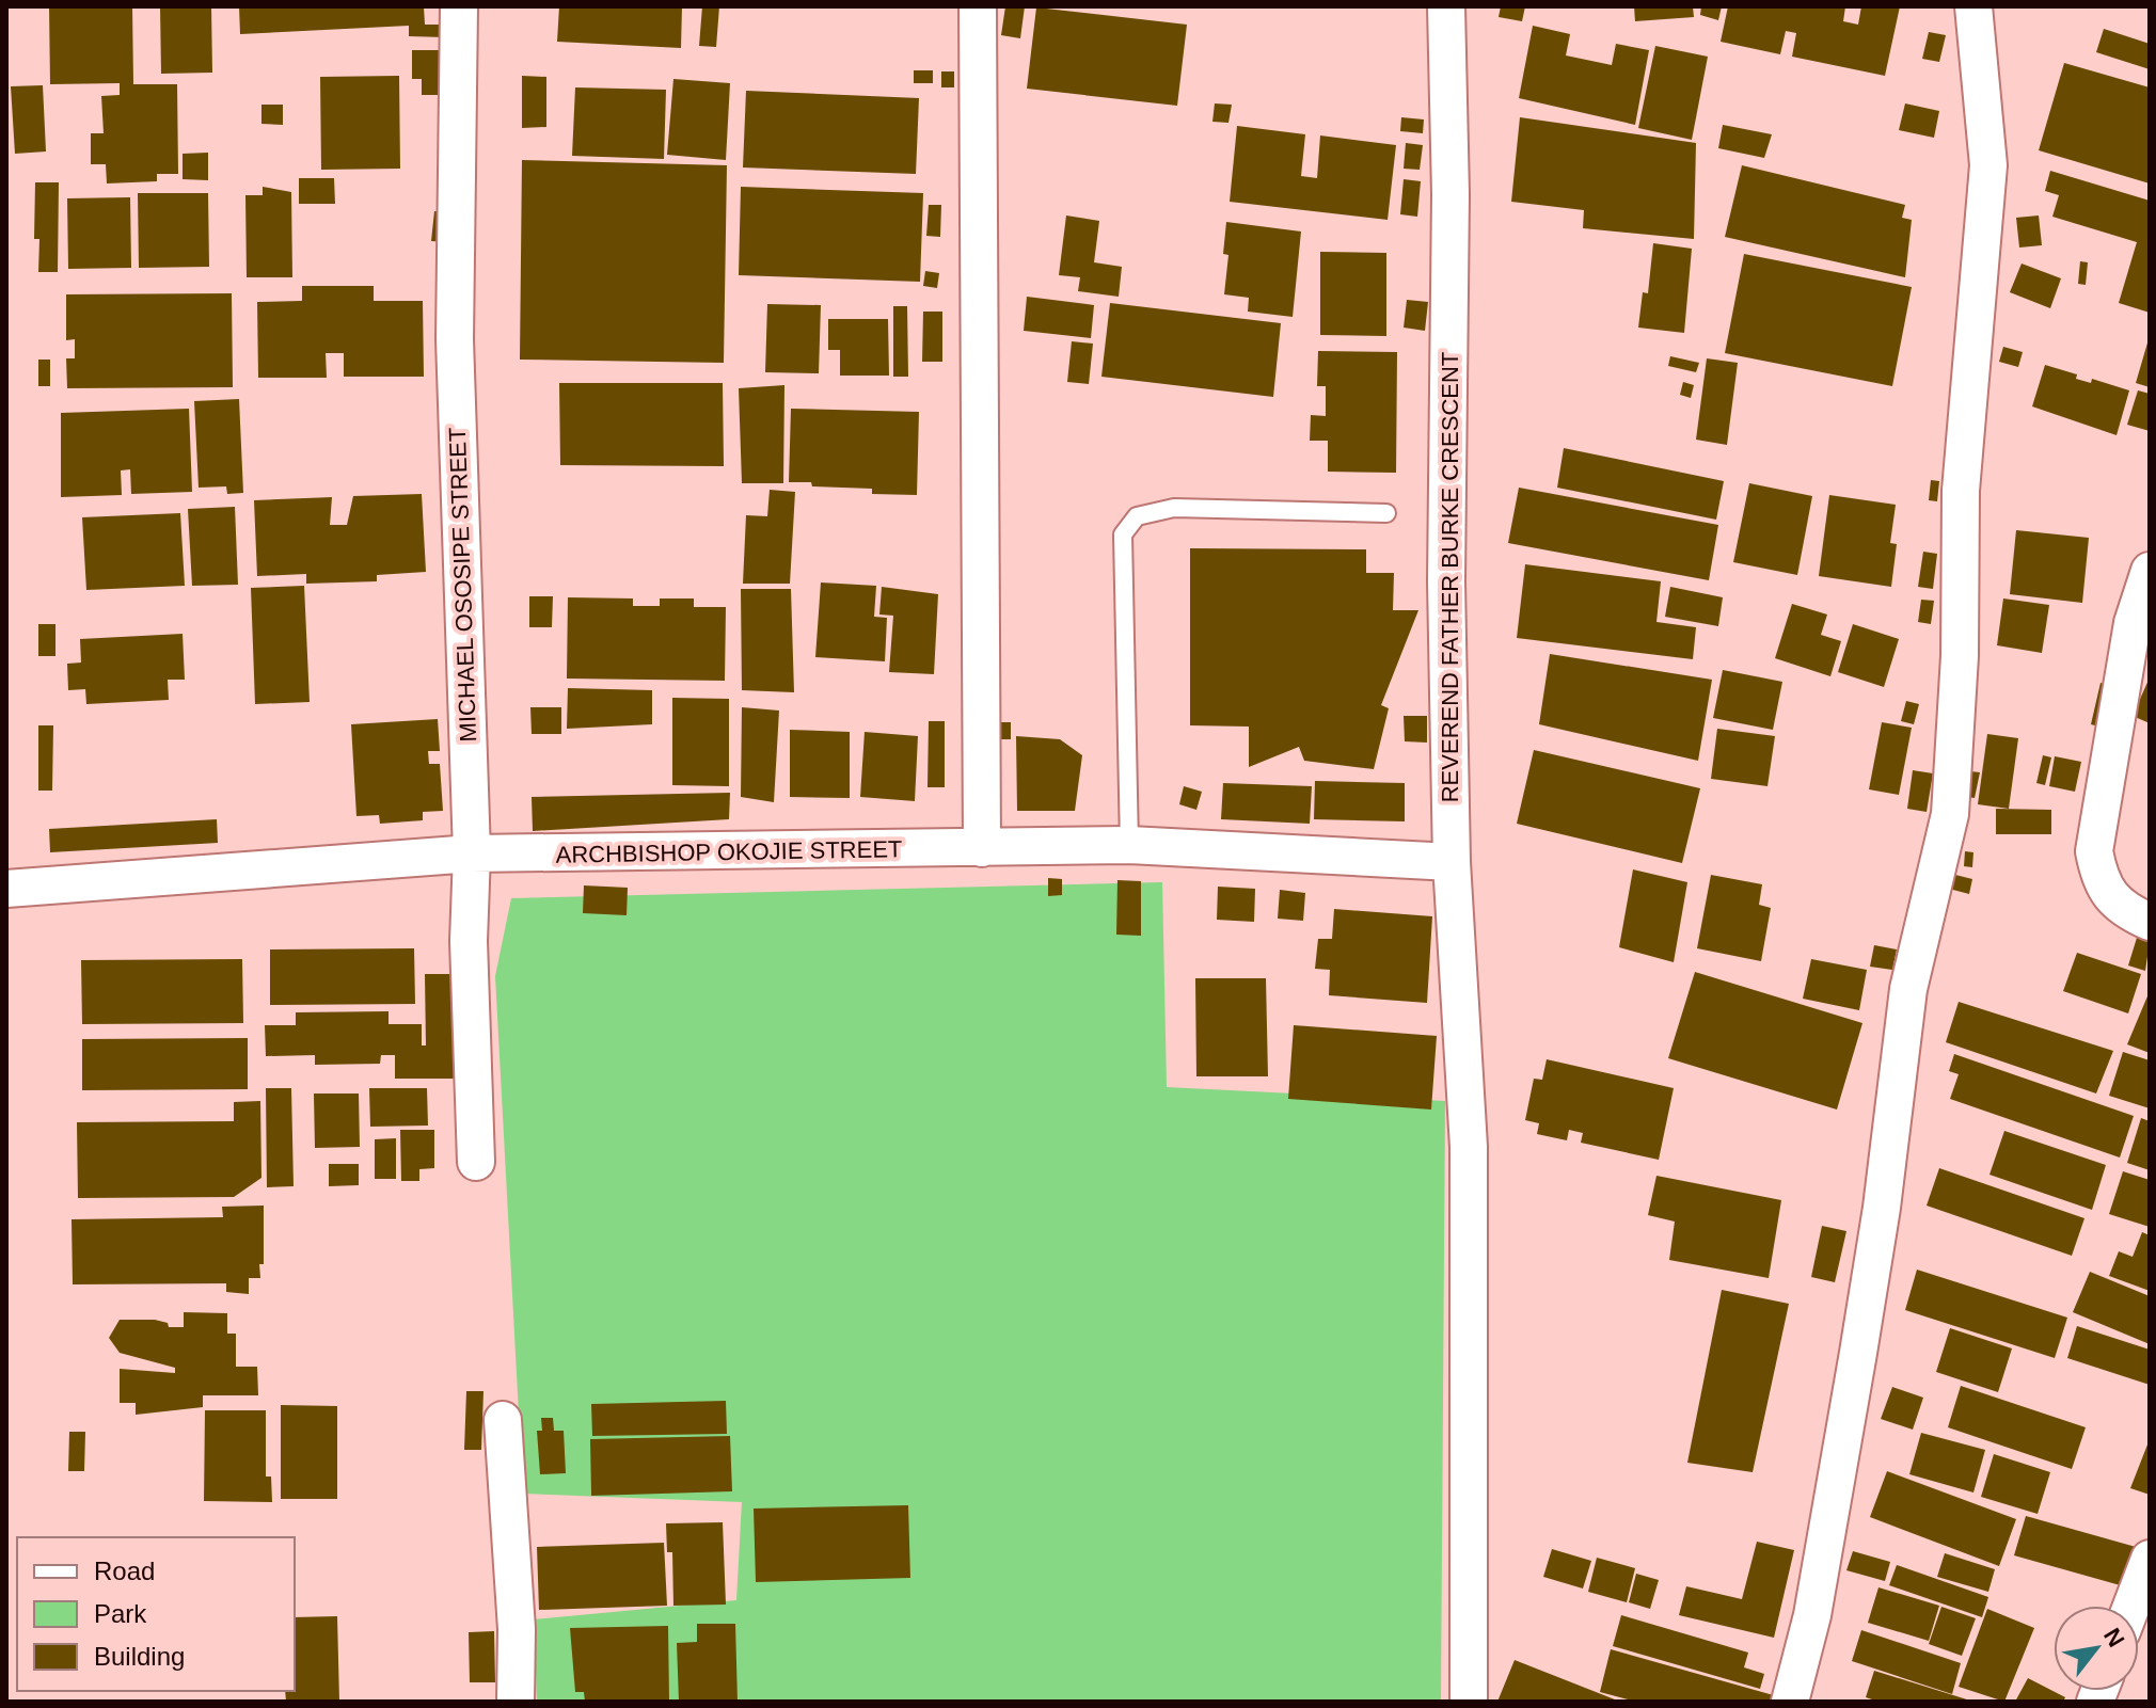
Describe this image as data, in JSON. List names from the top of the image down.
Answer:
{
  "streets": {
    "street": ["REVEREND FATHER BURKE CRESCENT", "MICHAEL OSOSIPE STREET", "ARCHBISHOP OKOJIE STREET"]
  },
  "crossings": [
    ["REVEREND FATHER BURKE CRESCENT", "ARCHBISHOP OKOJIE STREET"],
    ["MICHAEL OSOSIPE STREET", "ARCHBISHOP OKOJIE STREET"]
  ],
  "legend": ["Road", "Park", "Building"],
  "north": "top right"
}
